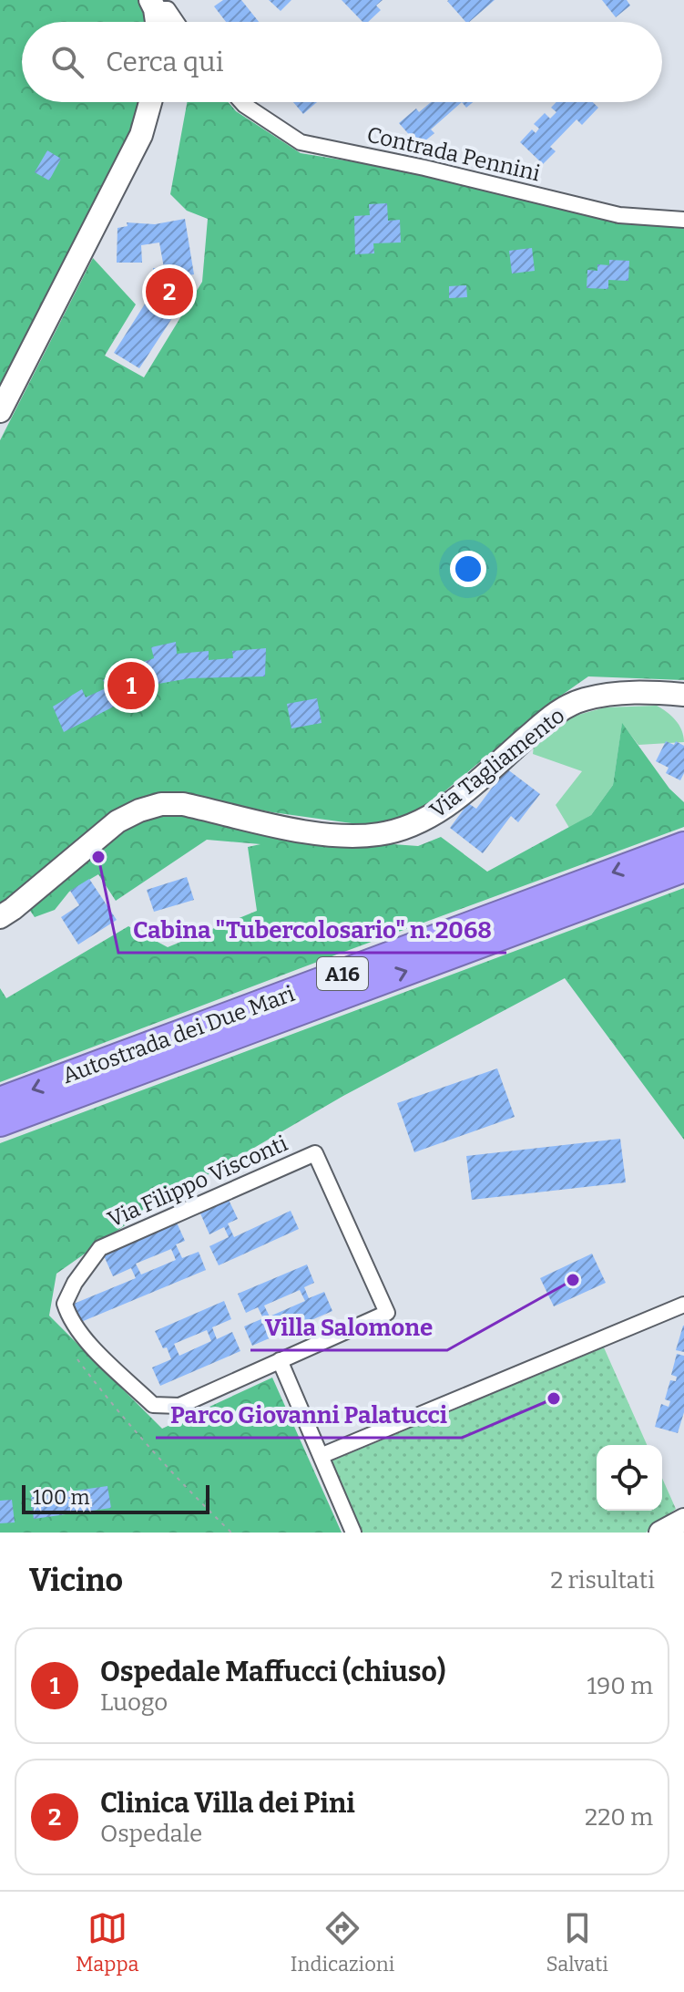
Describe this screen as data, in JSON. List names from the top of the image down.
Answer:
{
  "streets": {
    "highway": ["A16", "Autostrada dei Due Mari"],
    "main road": ["Via Tagliamento"],
    "street": ["Contrada Pennini", "Via Filippo Visconti"]
  },
  "places": ["Cabina \"Tubercolosario\" n. 2068", "Villa Salomone", "Parco Giovanni Palatucci"],
  "scale_bar": "100 m",
  "page": {
    "search": "Cerca qui",
    "pins": ["2", "1"],
    "scale": "100 m",
    "heading": ["Vicino", "2 risultati"],
    "list": [
      {
        "mark": "1",
        "name": "Ospedale Maffucci (chiuso)",
        "note": "Luogo",
        "value": "190 m"
      },
      {
        "mark": "2",
        "name": "Clinica Villa dei Pini",
        "note": "Ospedale",
        "value": "220 m"
      }
    ],
    "nav": ["Mappa", "Indicazioni", "Salvati"]
  }
}
